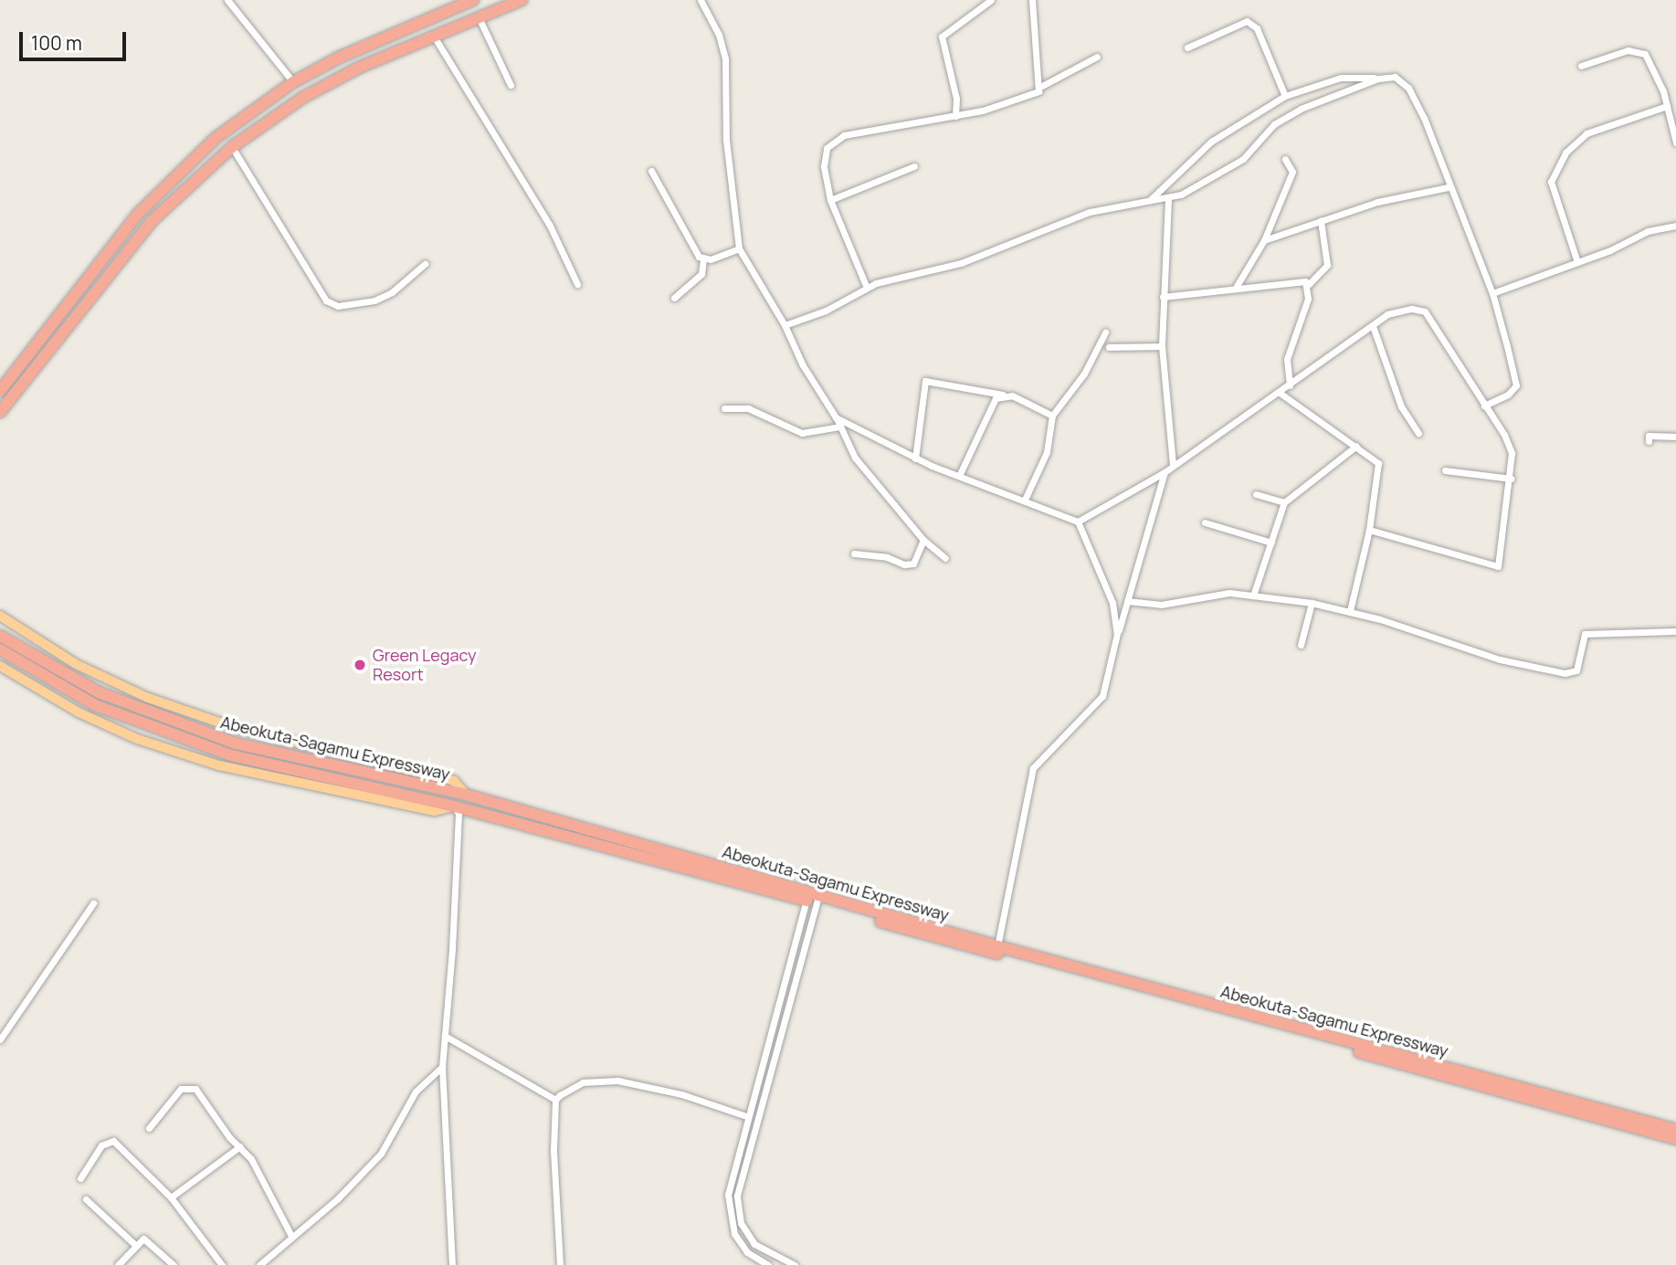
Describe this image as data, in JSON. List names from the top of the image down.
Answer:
{
  "streets": {
    "highway": ["Abeokuta-Sagamu Expressway"]
  },
  "places": ["Green Legacy Resort"],
  "scale_bar": "100 m"
}
